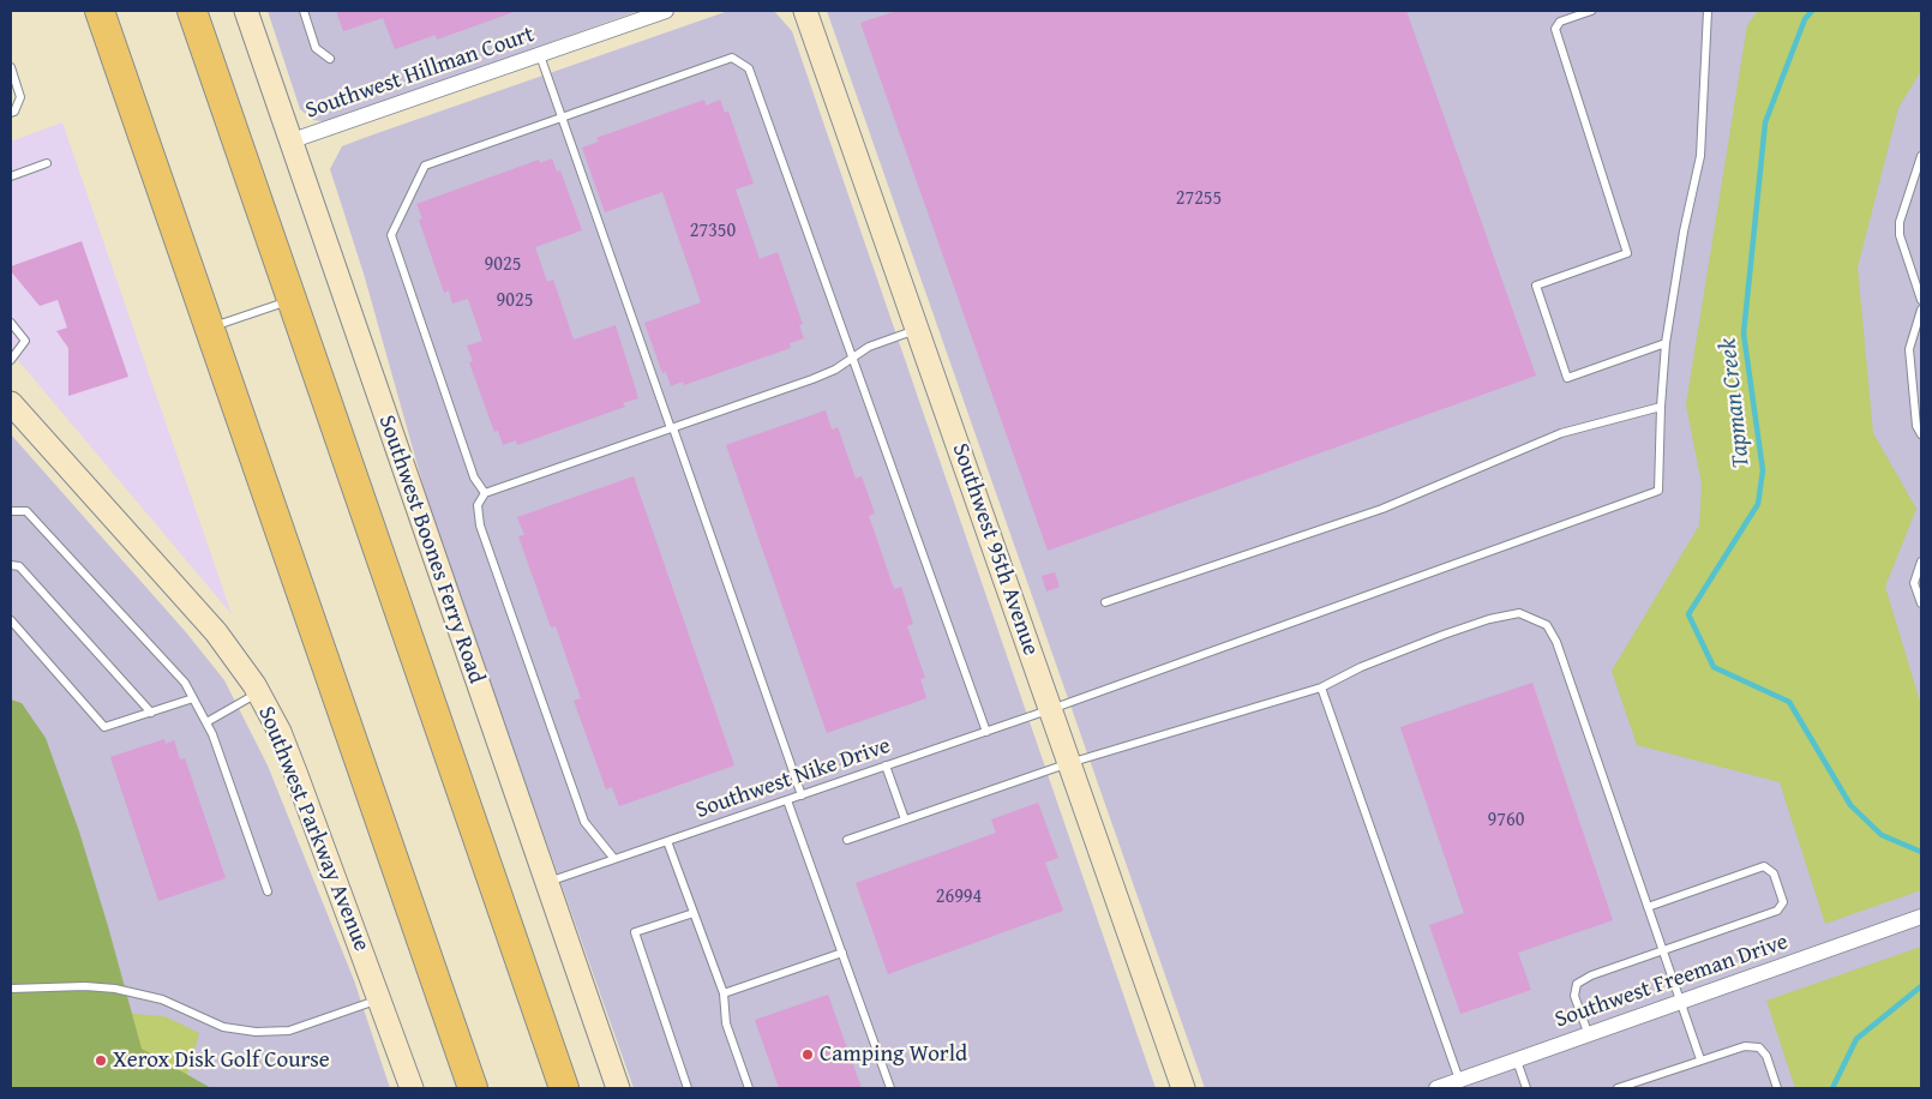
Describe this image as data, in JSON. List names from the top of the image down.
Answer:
{
  "streets": {
    "street": [
      "Southwest Hillman Court",
      "Southwest Boones Ferry Road",
      "Southwest 95th Avenue",
      "Southwest Parkway Avenue",
      "Southwest Freeman Drive"
    ],
    "lane": ["Southwest Nike Drive"]
  },
  "crossings": [
    ["Southwest Hillman Court", "Southwest Boones Ferry Road"],
    ["Southwest Boones Ferry Road", "Southwest Nike Drive"],
    ["Southwest 95th Avenue", "Southwest Nike Drive"]
  ],
  "water": ["Tapman Creek"],
  "places": ["Camping World", "Xerox Disk Golf Course"],
  "house_numbers": [
    "27255",
    "27350",
    "9025",
    "9025",
    "9760",
    "26994"
  ]
}
